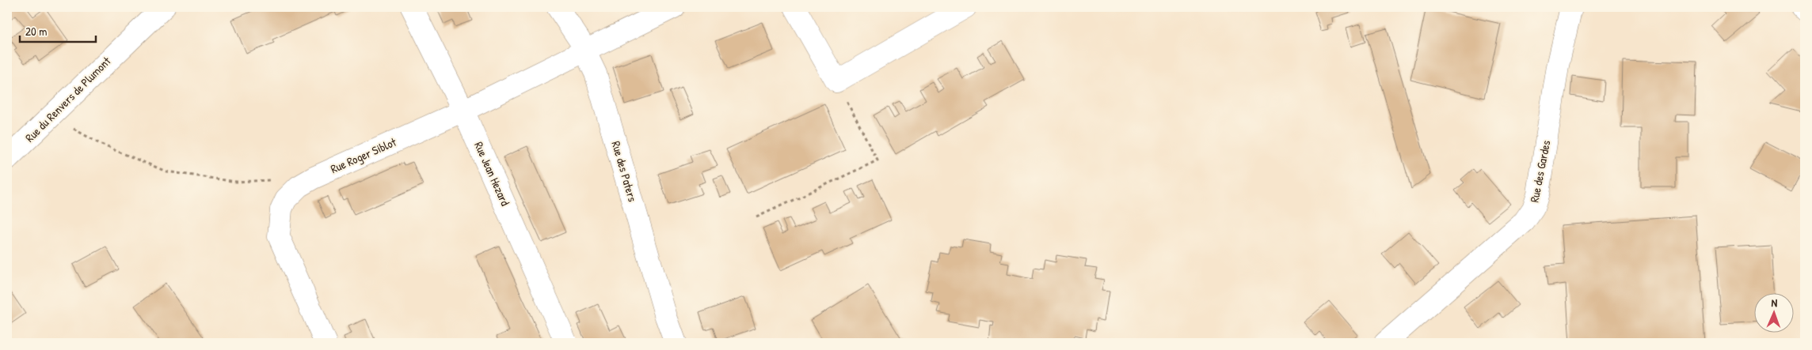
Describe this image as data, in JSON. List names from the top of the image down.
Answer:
{
  "streets": {
    "street": [
      "Rue du Renvers de Plumont",
      "Rue Roger Siblot",
      "Rue des Paters",
      "Rue des Gardes",
      "Rue Jean Hezard"
    ]
  },
  "crossings": [
    ["Rue Roger Siblot", "Rue des Paters"],
    ["Rue Roger Siblot", "Rue Jean Hezard"]
  ],
  "scale_bar": "20 m",
  "north": "top"
}
